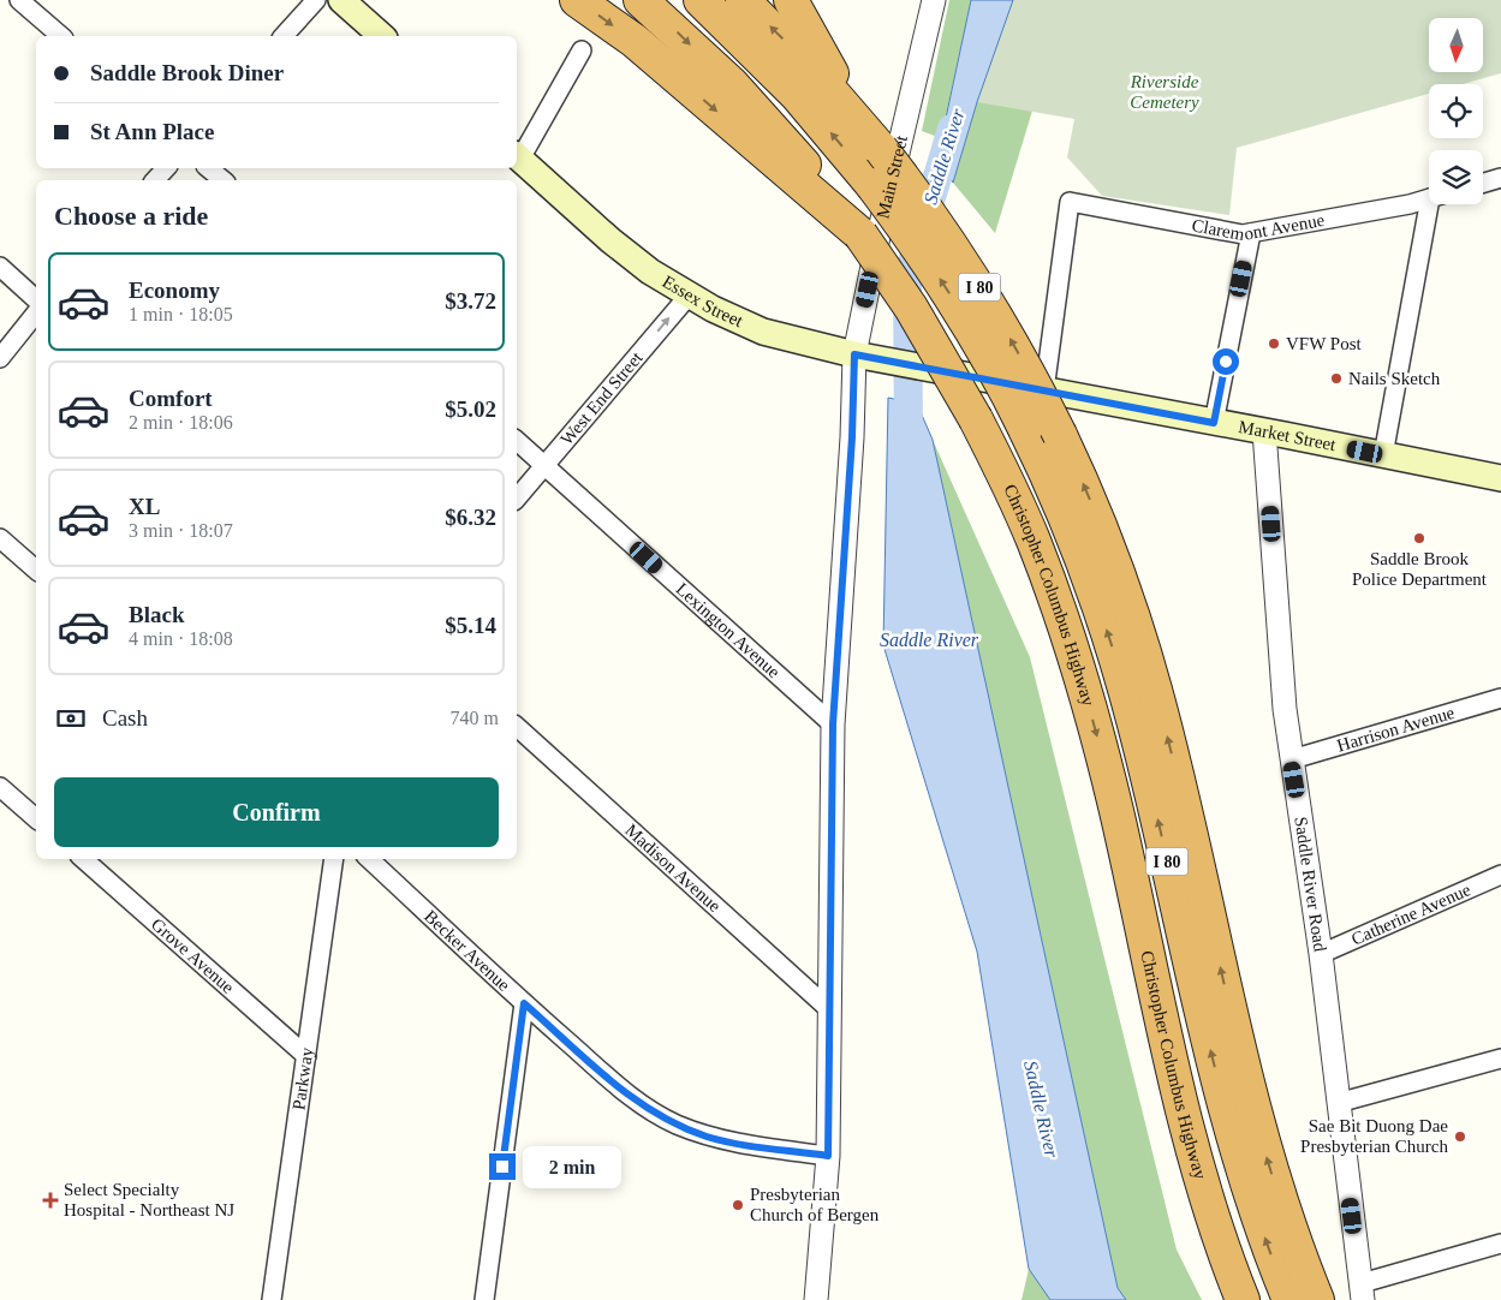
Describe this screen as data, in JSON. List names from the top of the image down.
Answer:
{
  "streets": {
    "highway": ["I 80", "Christopher Columbus Highway"],
    "main road": ["Essex Street", "Market Street"],
    "street": [
      "Main Street",
      "Claremont Avenue",
      "West End Street",
      "Lexington Avenue",
      "Harrison Avenue",
      "Madison Avenue",
      "Saddle River Road",
      "Catherine Avenue",
      "Becker Avenue",
      "Grove Avenue",
      "Parkway"
    ]
  },
  "crossings": [
    ["Main Street", "Essex Street"],
    ["Main Street", "Lexington Avenue"],
    ["Main Street", "Madison Avenue"],
    ["Main Street", "Becker Avenue"],
    ["Claremont Avenue", "Market Street"],
    ["Essex Street", "West End Street"],
    ["Essex Street", "Market Street"],
    ["West End Street", "Lexington Avenue"],
    ["Market Street", "Saddle River Road"],
    ["Harrison Avenue", "Saddle River Road"],
    ["Saddle River Road", "Catherine Avenue"],
    ["Grove Avenue", "Parkway"]
  ],
  "one_way": ["West End Street"],
  "water": ["Saddle River"],
  "parks": ["Riverside Cemetery"],
  "places": {
    "other": [
      "VFW Post",
      "Nails Sketch",
      "Saddle Brook Police Department",
      "Sae Bit Duong Dae Presbyterian Church",
      "Presbyterian Church of Bergen"
    ],
    "health": ["Select Specialty Hospital - Northeast NJ"]
  },
  "north": "bottom",
  "page": {
    "banner": ["Saddle Brook Diner", "St Ann Place"],
    "heading": "Choose a ride",
    "list": [
      {
        "name": "Economy",
        "note": "1 min · 18:05",
        "value": "$3.72"
      },
      {
        "name": "Comfort",
        "note": "2 min · 18:06",
        "value": "$5.02"
      },
      {
        "name": "XL",
        "note": "3 min · 18:07",
        "value": "$6.32"
      },
      {
        "name": "Black",
        "note": "4 min · 18:08",
        "value": "$5.14"
      }
    ],
    "pay": ["Cash", "740 m"],
    "buttons": "Confirm",
    "bubble": "2 min"
  }
}
